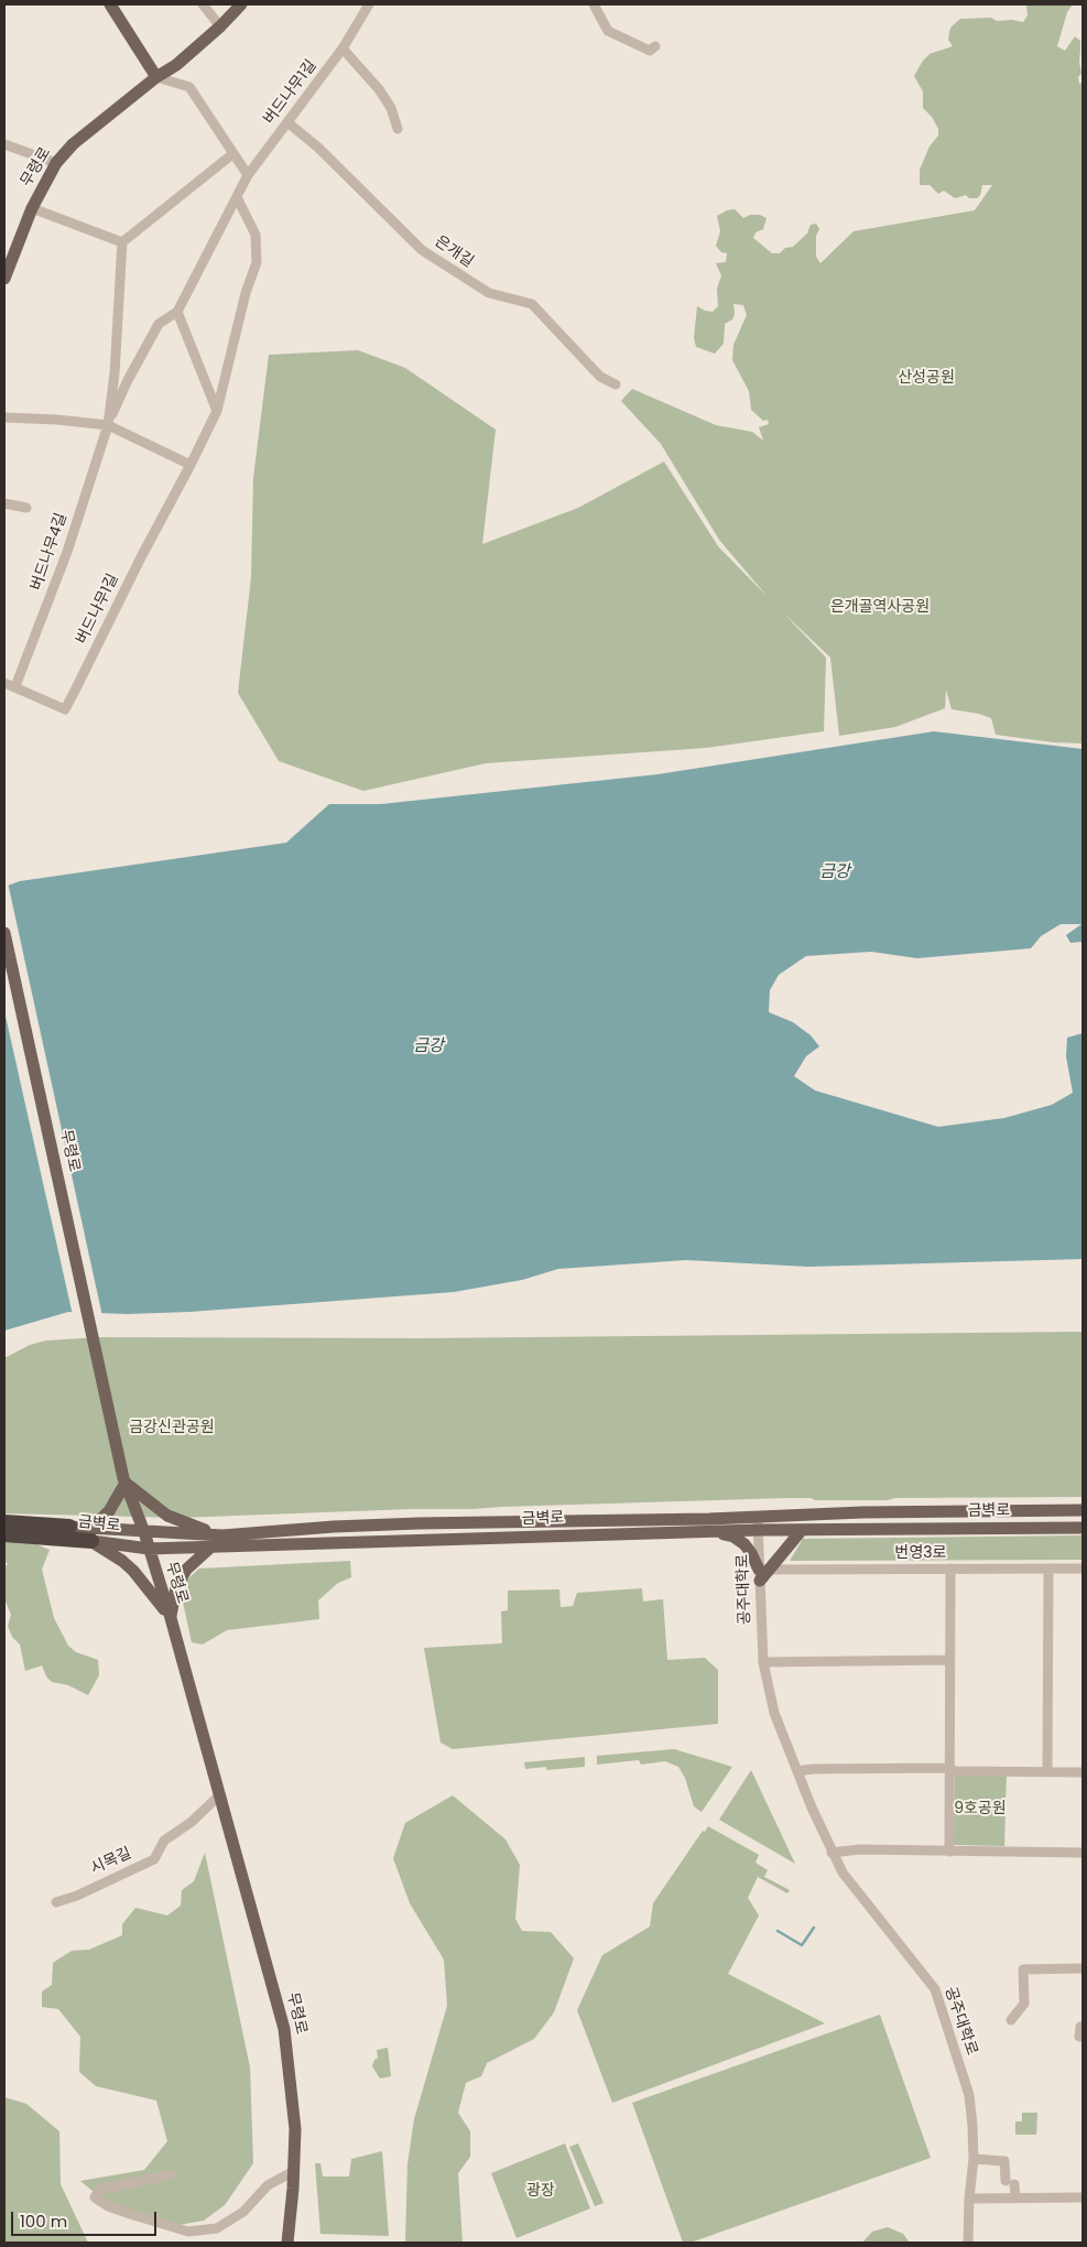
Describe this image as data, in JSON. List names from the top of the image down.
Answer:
{
  "streets": {
    "highway": ["금벽로"],
    "main road": ["무령로"],
    "street": [
      "버드나무1길",
      "은개길",
      "버드나무4길",
      "번영3로",
      "공주대학로",
      "시목길"
    ]
  },
  "crossings": [
    ["버드나무1길", "은개길"],
    ["버드나무1길", "버드나무4길"],
    ["무령로", "금벽로"],
    ["무령로", "시목길"],
    ["금벽로", "공주대학로"],
    ["번영3로", "공주대학로"]
  ],
  "water": ["금강"],
  "parks": [
    "산성공원",
    "은개골역사공원",
    "금강신관공원",
    "9호공원",
    "광장"
  ],
  "scale_bar": "100 m"
}
